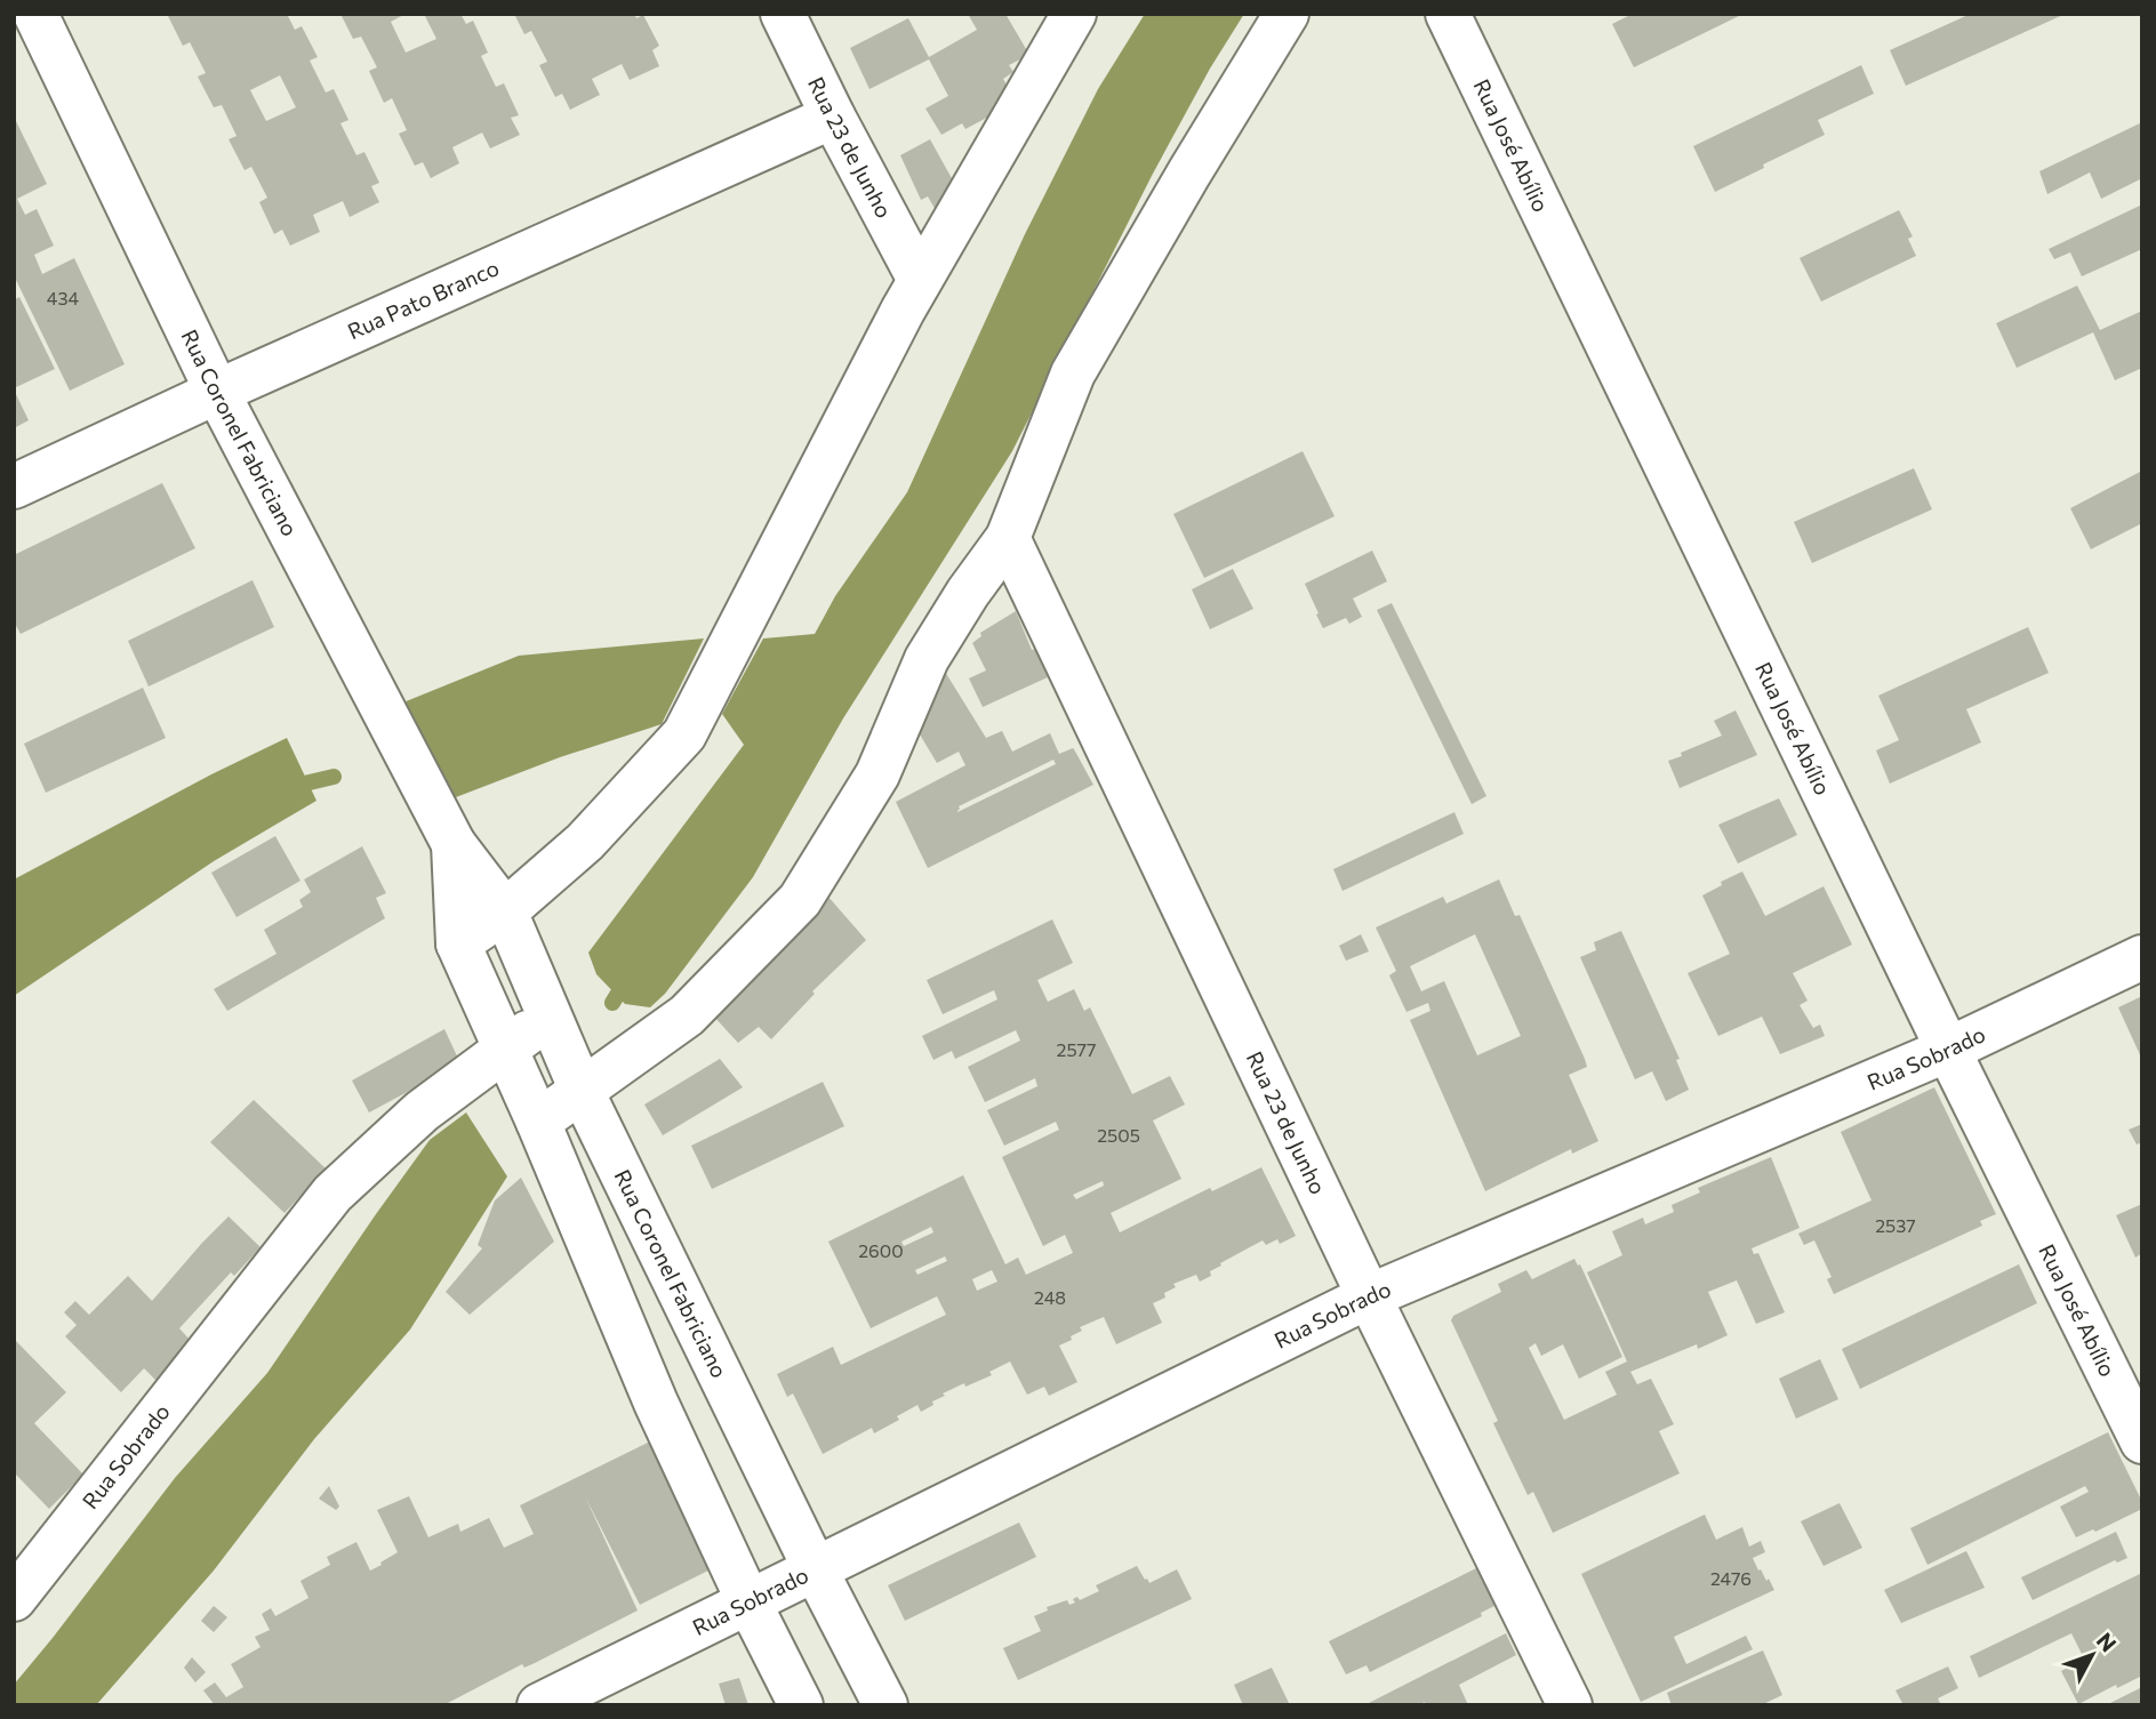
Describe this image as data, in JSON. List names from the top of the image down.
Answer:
{
  "streets": {
    "street": [
      "Rua José Abílio",
      "Rua 23 de Junho",
      "Rua Pato Branco",
      "Rua Coronel Fabriciano",
      "Rua Sobrado"
    ]
  },
  "crossings": [
    ["Rua José Abílio", "Rua Sobrado"],
    ["Rua 23 de Junho", "Rua Pato Branco"],
    ["Rua 23 de Junho", "Rua Sobrado"],
    ["Rua Pato Branco", "Rua Coronel Fabriciano"],
    ["Rua Coronel Fabriciano", "Rua Sobrado"]
  ],
  "house_numbers": [
    "434",
    "2577",
    "2505",
    "2537",
    "2600",
    "248",
    "2476"
  ],
  "north": "top right"
}
